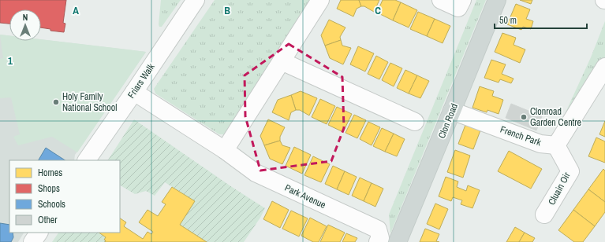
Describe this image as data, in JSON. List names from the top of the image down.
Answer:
{
  "streets": {
    "main road": ["Clon Road"],
    "street": [
      "Friars Walk",
      "French Park",
      "Cluain Oir",
      "Park Avenue"
    ]
  },
  "crossings": [
    ["Friars Walk", "Park Avenue"],
    ["Clon Road", "French Park"],
    ["French Park", "Cluain Oir"]
  ],
  "places": ["Holy Family National School", "Clonroad Garden Centre"],
  "legend": [
    "Homes",
    "Shops",
    "Schools",
    "Other"
  ],
  "scale_bar": "50 m",
  "north": "top",
  "grid": {
    "columns": ["A", "B", "C"],
    "rows": ["1"]
  }
}
